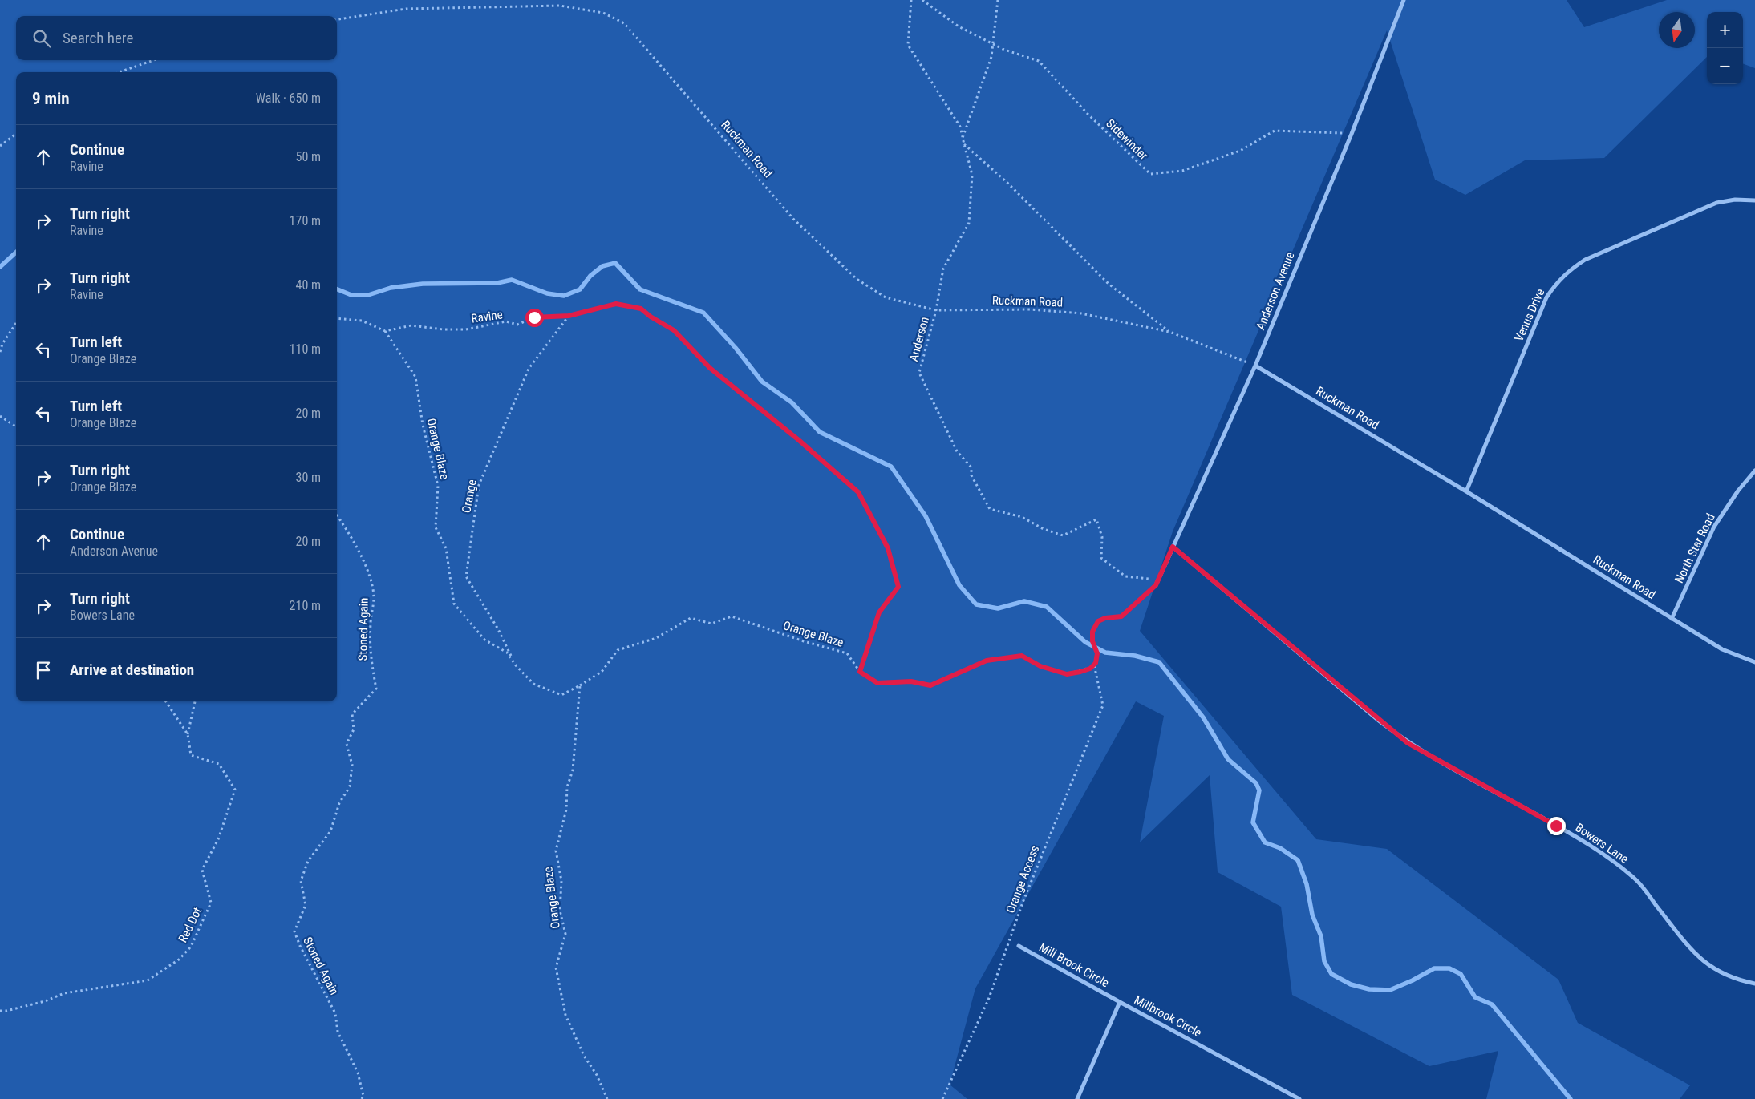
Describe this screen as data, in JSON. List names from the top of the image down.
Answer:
{
  "streets": {
    "street": [
      "Ruckman Road",
      "Anderson Avenue",
      "Venus Drive",
      "North Star Road",
      "Bowers Lane",
      "Mill Brook Circle",
      "Millbrook Circle"
    ],
    "path": [
      "Sidewinder",
      "Ravine",
      "Anderson",
      "Orange Blaze",
      "Orange",
      "Stoned Again",
      "Orange Access",
      "Red Dot"
    ]
  },
  "crossings": [
    ["Sidewinder", "Anderson Avenue"],
    ["Ruckman Road", "Anderson Avenue"],
    ["Ruckman Road", "Venus Drive"],
    ["Ruckman Road", "Anderson"],
    ["Ruckman Road", "North Star Road"],
    ["Anderson Avenue", "Anderson"],
    ["Anderson Avenue", "Bowers Lane"],
    ["Ravine", "Orange Blaze"],
    ["Ravine", "Orange"],
    ["Orange Blaze", "Orange"],
    ["Orange Blaze", "Orange Access"],
    ["Mill Brook Circle", "Millbrook Circle"]
  ],
  "north": "bottom",
  "page": {
    "map_buttons": ["+", "−"],
    "search": "Search here",
    "heading": ["9 min", "Walk · 650 m"],
    "list": [
      ["Continue", "Ravine", "50 m"],
      ["Turn right", "Ravine", "170 m"],
      ["Turn right", "Ravine", "40 m"],
      ["Turn left", "Orange Blaze", "110 m"],
      ["Turn left", "Orange Blaze", "20 m"],
      ["Turn right", "Orange Blaze", "30 m"],
      ["Continue", "Anderson Avenue", "20 m"],
      ["Turn right", "Bowers Lane", "210 m"],
      "Arrive at destination"
    ]
  }
}
